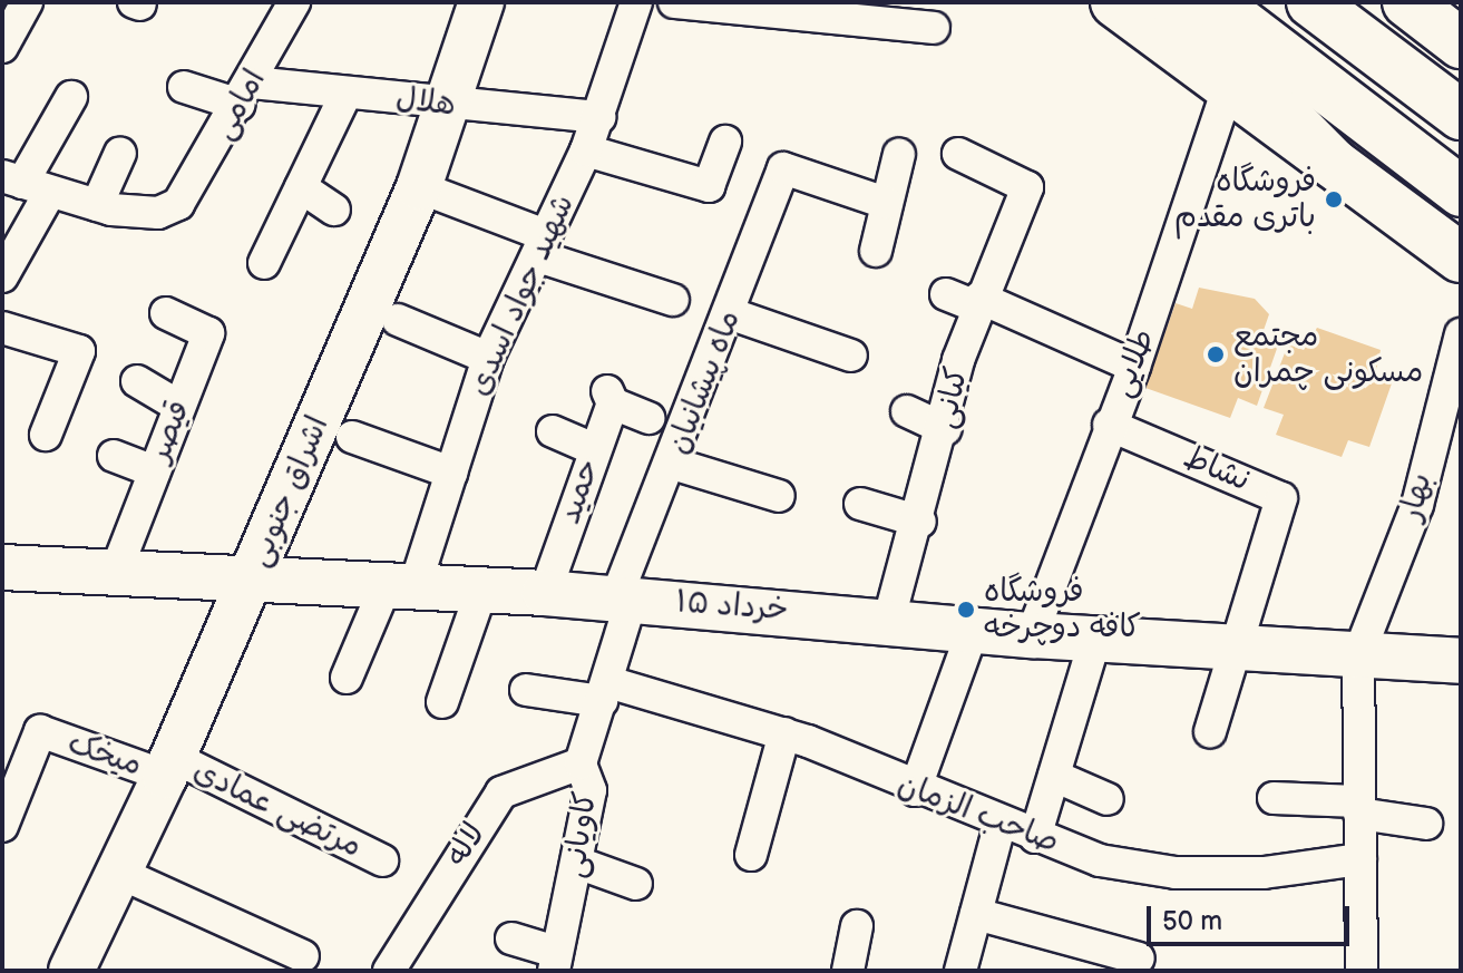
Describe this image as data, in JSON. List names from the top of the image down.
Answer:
{
  "streets": {
    "street": [
      "هلال",
      "امامی",
      "شهید جواد اسدی",
      "طلایی",
      "ماه پیشانیان",
      "کیانی",
      "قیصر",
      "نشاط",
      "اشراق جنوبی",
      "حمید",
      "بهار",
      "۱۵ خرداد",
      "میخک",
      "مرتضی عمادی",
      "صاحب الزمان",
      "کاویانی",
      "لاله"
    ]
  },
  "crossings": [
    ["هلال", "امامی"],
    ["هلال", "شهید جواد اسدی"],
    ["هلال", "اشراق جنوبی"],
    ["شهید جواد اسدی", "۱۵ خرداد"],
    ["طلایی", "نشاط"],
    ["طلایی", "۱۵ خرداد"],
    ["ماه پیشانیان", "۱۵ خرداد"],
    ["ماه پیشانیان", "کاویانی"],
    ["کیانی", "۱۵ خرداد"],
    ["قیصر", "۱۵ خرداد"],
    ["نشاط", "۱۵ خرداد"],
    ["اشراق جنوبی", "۱۵ خرداد"],
    ["اشراق جنوبی", "میخک"],
    ["اشراق جنوبی", "مرتضی عمادی"],
    ["حمید", "۱۵ خرداد"],
    ["بهار", "۱۵ خرداد"],
    ["۱۵ خرداد", "کاویانی"],
    ["میخک", "مرتضی عمادی"],
    ["صاحب الزمان", "کاویانی"],
    ["کاویانی", "لاله"]
  ],
  "places": ["فروشگاه باتری مقدم", "مجتمع مسکونی چمران", "فروشگاه کافه دوچرخه"],
  "scale_bar": "50 m"
}
